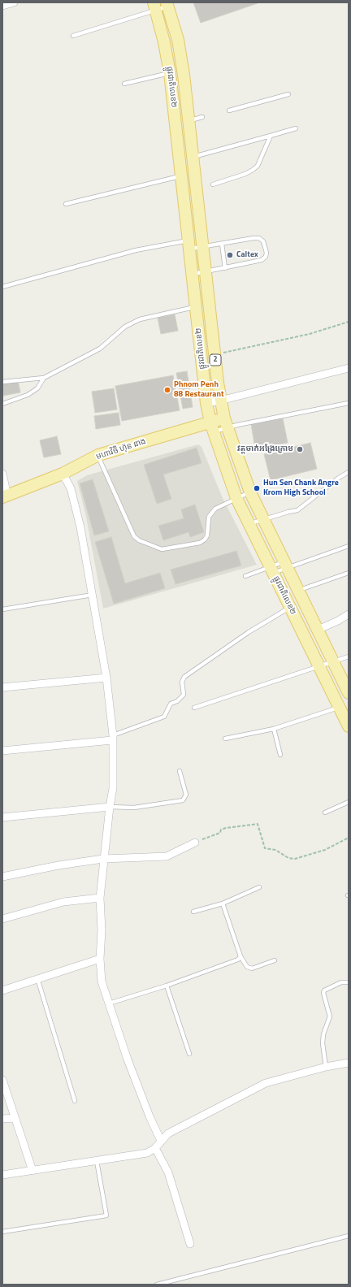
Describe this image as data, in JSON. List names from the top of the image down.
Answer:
{
  "streets": {
    "main road": ["ផ្លូវជាតិលេខ២", "2", "មហាវិថី ហ៊ុន នាង"]
  },
  "crossings": [
    ["ផ្លូវជាតិលេខ២", "មហាវិថី ហ៊ុន នាង"]
  ],
  "places": [
    "Caltex",
    "Phnom Penh 88 Restaurant",
    "វត្តចាក់អង្រែក្រោម",
    "Hun Sen Chank Angre Krom High School"
  ]
}
